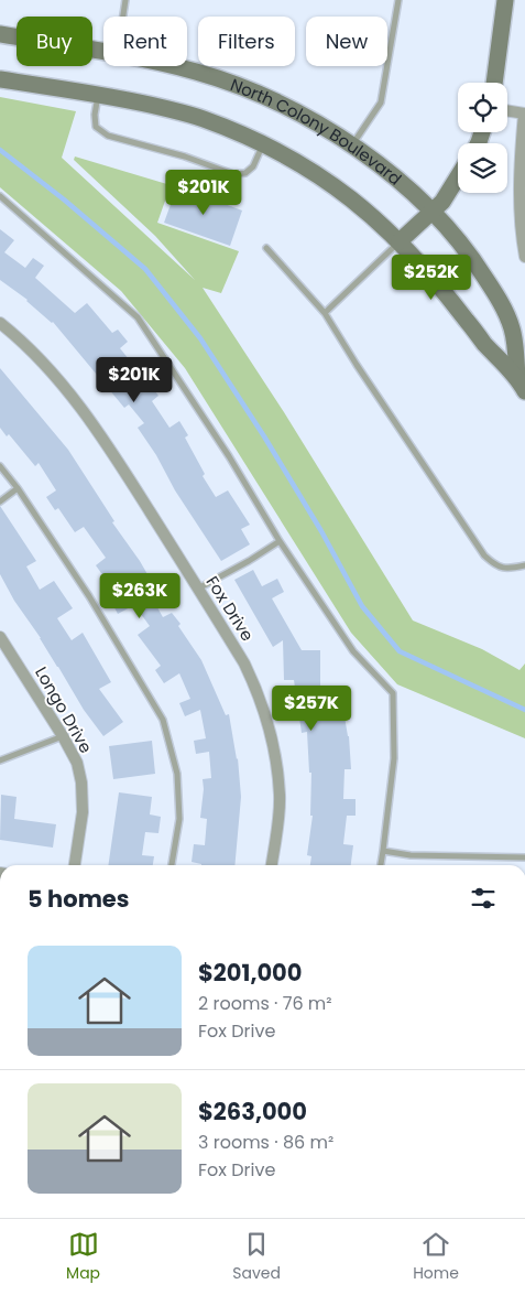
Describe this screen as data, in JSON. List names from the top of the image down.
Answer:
{
  "streets": {
    "street": ["North Colony Boulevard", "Fox Drive", "Longo Drive"]
  },
  "page": {
    "chip": [
      "Buy",
      "Rent",
      "Filters",
      "New"
    ],
    "price": [
      "$201K",
      "$252K",
      "$201K",
      "$263K",
      "$257K"
    ],
    "heading": "5 homes",
    "list": [
      {
        "name": "$201,000",
        "note": "2 rooms · 76 m² · Fox Drive"
      },
      {
        "name": "$263,000",
        "note": "3 rooms · 86 m² · Fox Drive"
      }
    ],
    "tabs": ["Map", "Saved", "Home"]
  }
}
